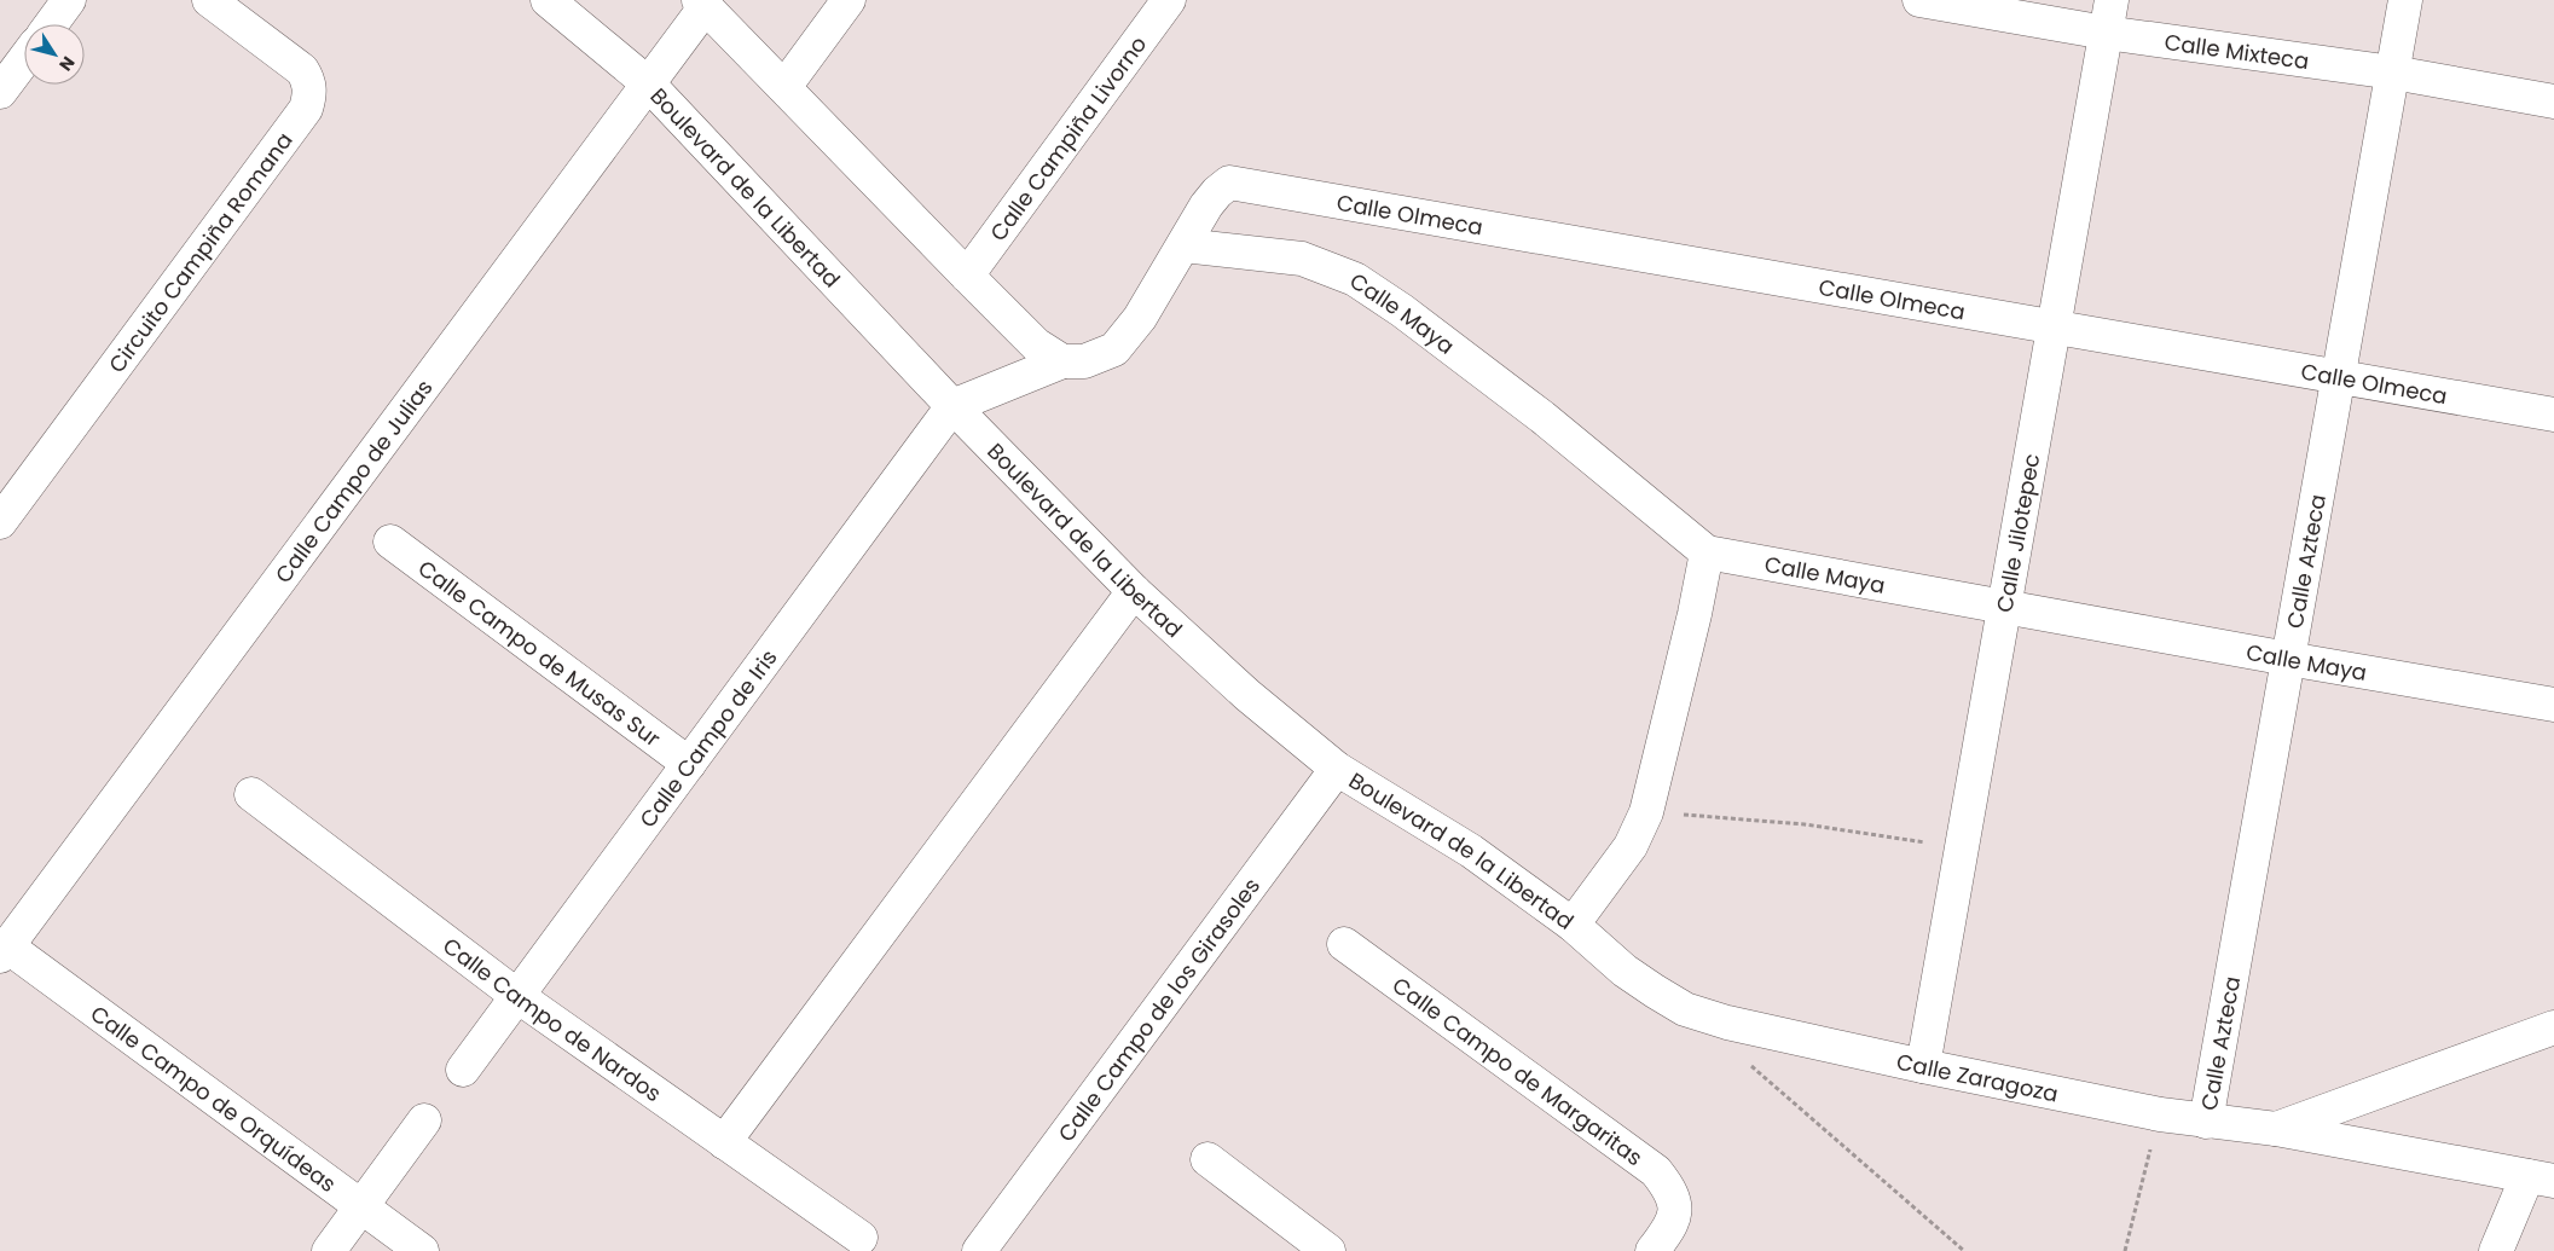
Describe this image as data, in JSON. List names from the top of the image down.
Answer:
{
  "streets": {
    "street": [
      "Calle Mixteca",
      "Calle Campiña Livorno",
      "Boulevard de la Libertad",
      "Calle Olmeca",
      "Circuito Campiña Romana",
      "Calle Maya",
      "Calle Campo de Julias",
      "Calle Jilotepec",
      "Calle Azteca",
      "Calle Campo de Musas Sur",
      "Calle Campo de Iris",
      "Calle Campo de los Girasoles",
      "Calle Campo de Nardos",
      "Calle Campo de Margaritas",
      "Calle Zaragoza",
      "Calle Campo de Orquídeas"
    ]
  },
  "crossings": [
    ["Calle Mixteca", "Calle Jilotepec"],
    ["Calle Mixteca", "Calle Azteca"],
    ["Boulevard de la Libertad", "Calle Campo de Julias"],
    ["Boulevard de la Libertad", "Calle Campo de Iris"],
    ["Boulevard de la Libertad", "Calle Campo de los Girasoles"],
    ["Boulevard de la Libertad", "Calle Zaragoza"],
    ["Calle Olmeca", "Calle Maya"],
    ["Calle Olmeca", "Calle Jilotepec"],
    ["Calle Olmeca", "Calle Azteca"],
    ["Calle Maya", "Calle Jilotepec"],
    ["Calle Maya", "Calle Azteca"],
    ["Calle Campo de Julias", "Calle Campo de Orquídeas"],
    ["Calle Jilotepec", "Calle Zaragoza"],
    ["Calle Azteca", "Calle Zaragoza"],
    ["Calle Campo de Musas Sur", "Calle Campo de Iris"],
    ["Calle Campo de Iris", "Calle Campo de Nardos"]
  ],
  "north": "bottom right"
}
